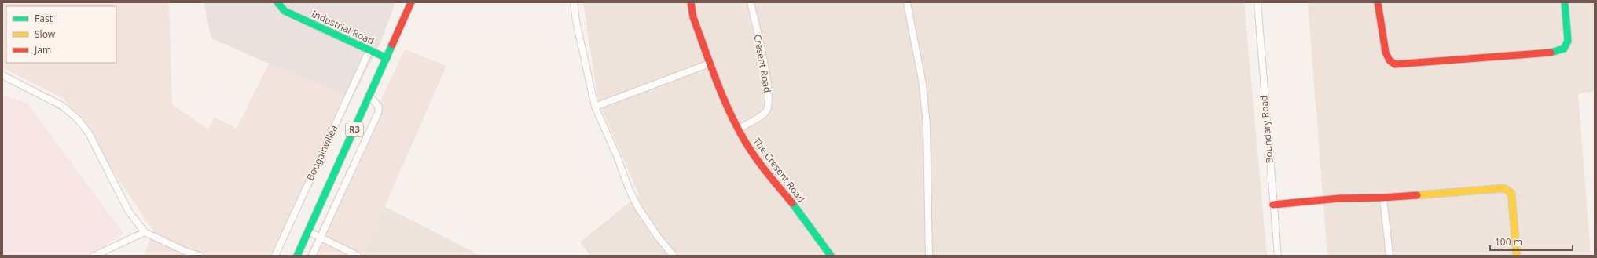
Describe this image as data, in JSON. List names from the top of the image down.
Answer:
{
  "streets": {
    "main road": ["Industrial Road", "R3", "The Cresent Road"],
    "street": ["Cresent Road", "Boundary Road", "Bougainvillea"]
  },
  "crossings": [
    ["Industrial Road", "R3"],
    ["Industrial Road", "Bougainvillea"],
    ["Cresent Road", "The Cresent Road"]
  ],
  "legend": ["Fast", "Slow", "Jam"],
  "scale_bar": "100 m"
}
